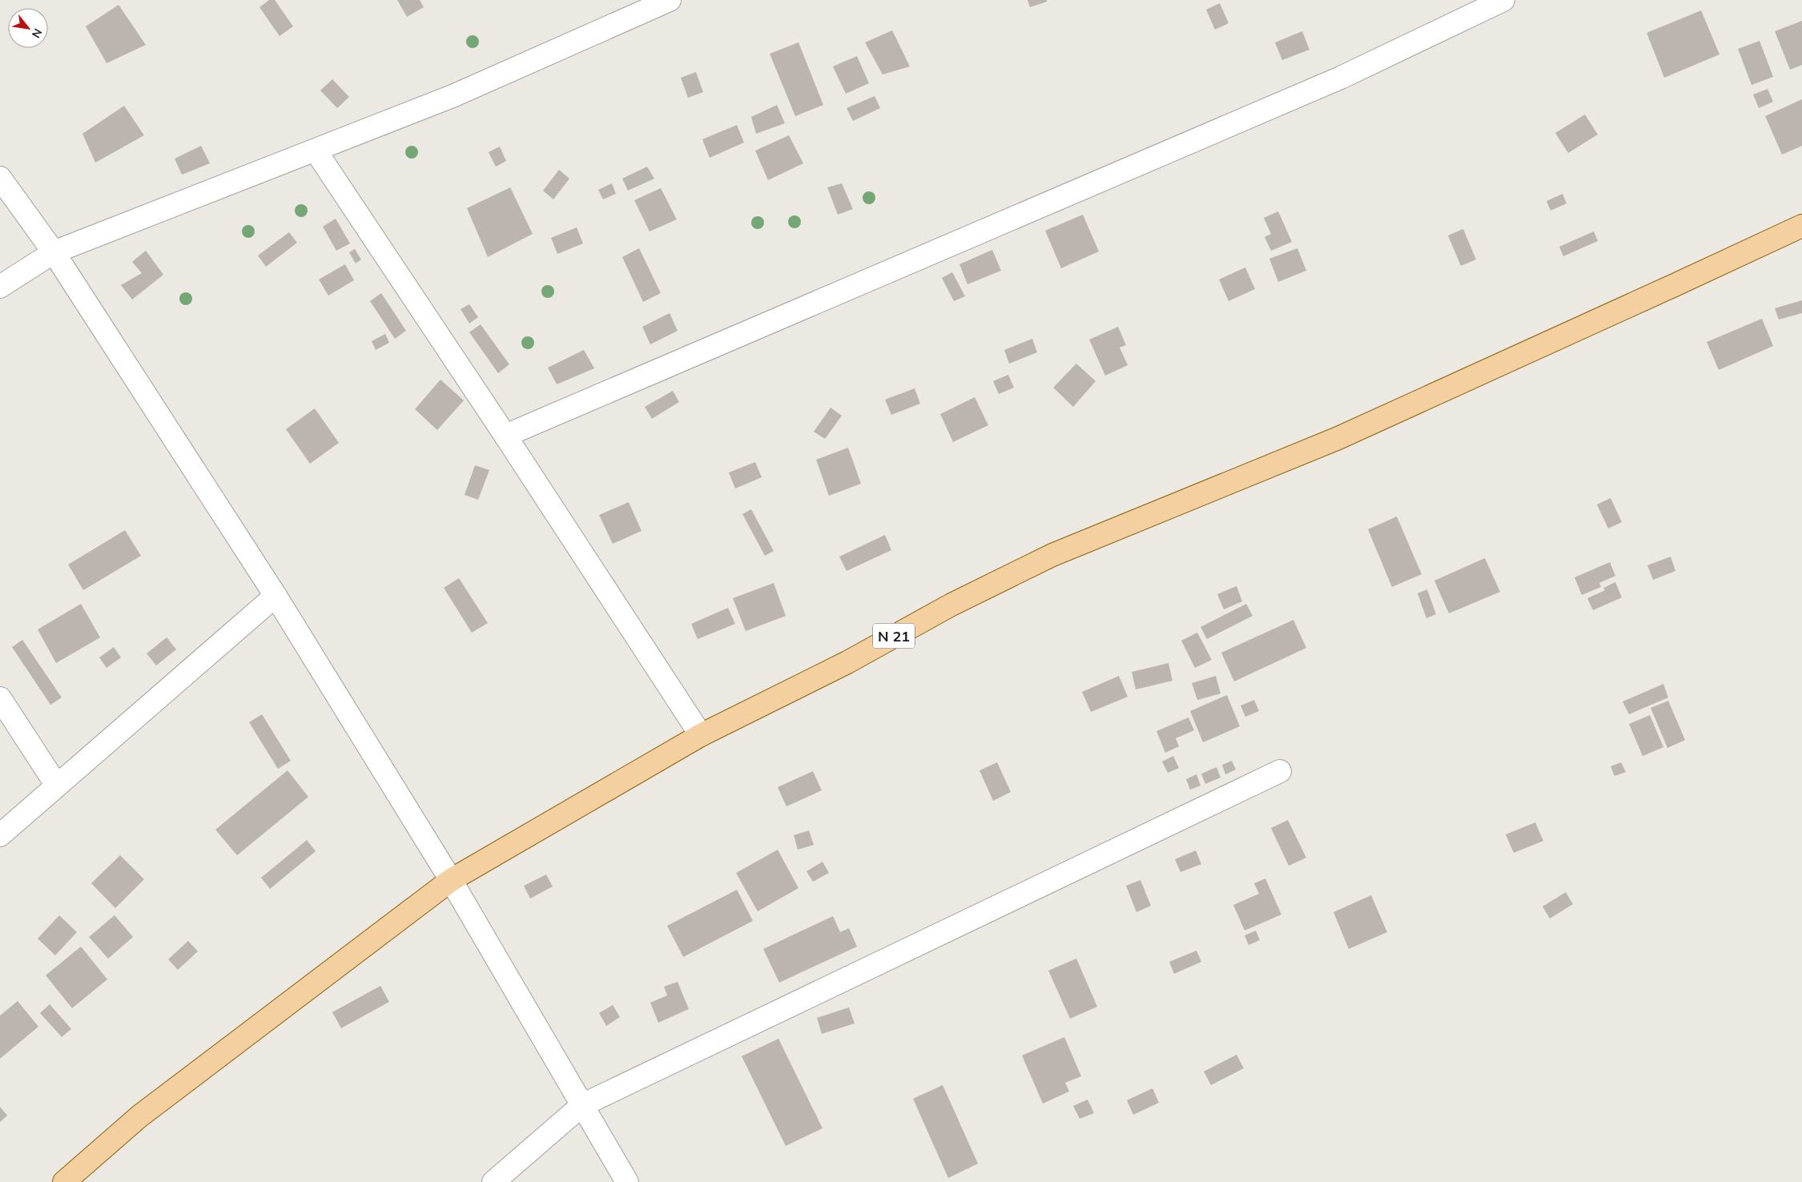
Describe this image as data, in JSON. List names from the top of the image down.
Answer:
{
  "streets": {
    "main road": ["N 21"]
  },
  "north": "bottom right"
}
